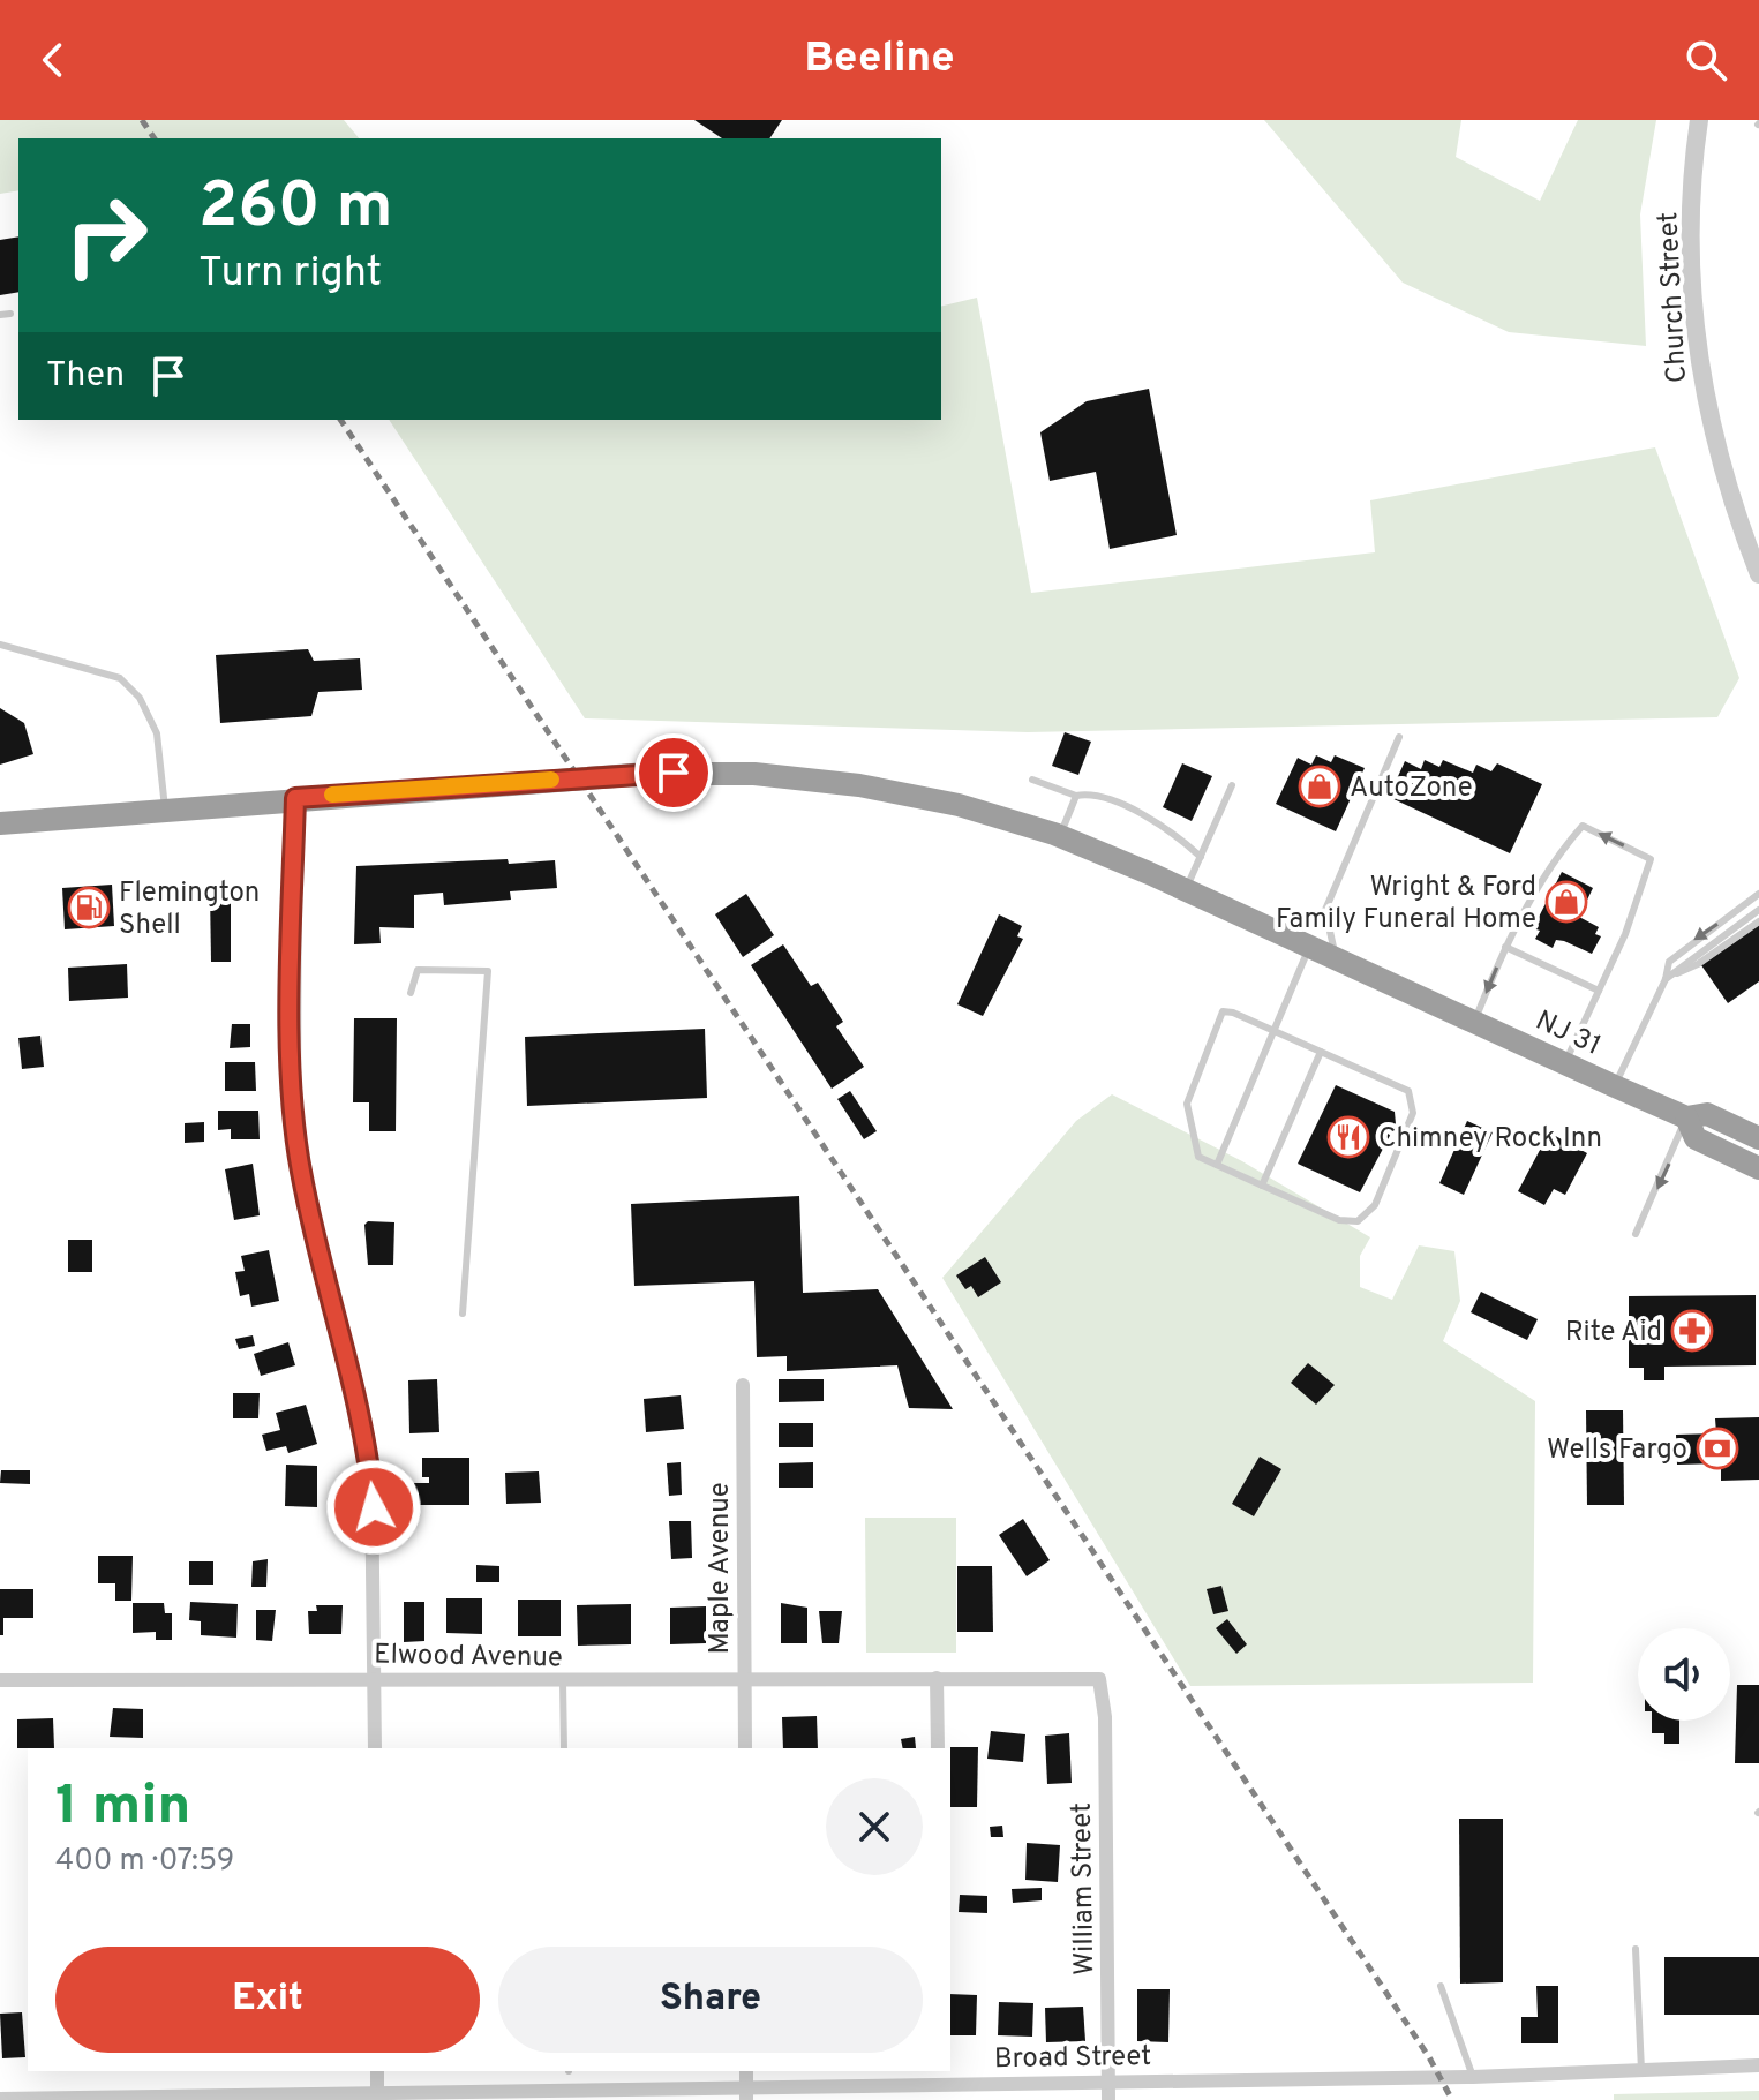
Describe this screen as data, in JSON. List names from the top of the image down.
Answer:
{
  "streets": {
    "highway": ["NJ 31"],
    "street": [
      "Church Street",
      "Maple Avenue",
      "Elwood Avenue",
      "William Street",
      "Broad Street"
    ]
  },
  "crossings": [
    ["Maple Avenue", "Elwood Avenue"],
    ["Elwood Avenue", "William Street"],
    ["William Street", "Broad Street"]
  ],
  "places": {
    "shop": ["AutoZone", "Wright & Ford Family Funeral Home"],
    "fuel station": ["Flemington Shell"],
    "restaurant": ["Chimney Rock Inn"],
    "pharmacy": ["Rite Aid"],
    "bank": ["Wells Fargo"]
  },
  "page": {
    "header": "Beeline",
    "turn": ["260 m", "Turn right"],
    "then": "Then",
    "heading": ["1 min", "400 m · 07:59"],
    "buttons": ["Exit", "Share"]
  }
}
